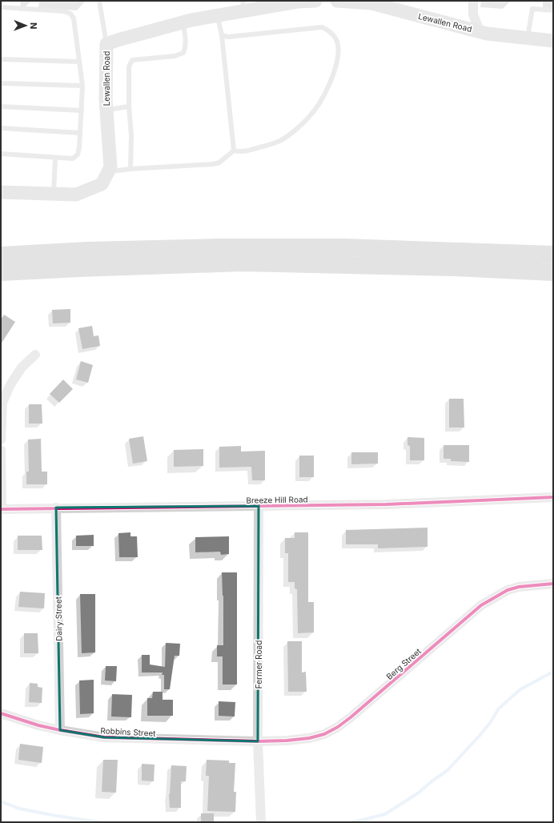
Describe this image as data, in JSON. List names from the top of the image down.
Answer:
{
  "streets": {
    "street": [
      "Lewallen Road",
      "Breeze Hill Road",
      "Dairy Street",
      "Berg Street",
      "Fermer Road",
      "Robbins Street"
    ]
  },
  "crossings": [
    ["Breeze Hill Road", "Dairy Street"],
    ["Breeze Hill Road", "Fermer Road"],
    ["Dairy Street", "Robbins Street"],
    ["Berg Street", "Fermer Road"],
    ["Berg Street", "Robbins Street"],
    ["Fermer Road", "Robbins Street"]
  ],
  "north": "right"
}
